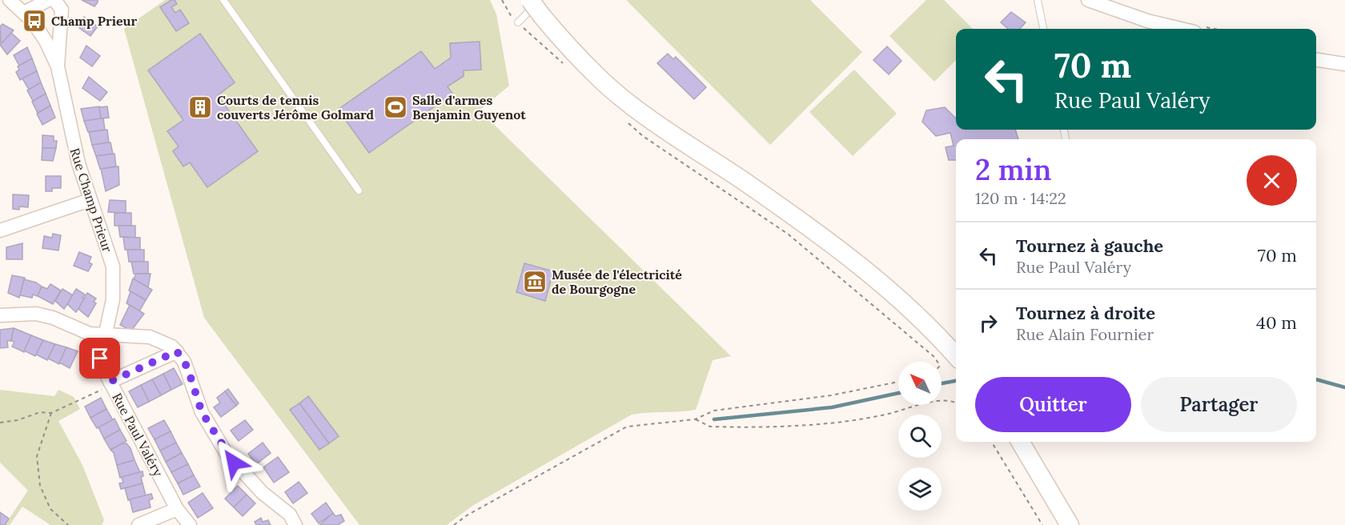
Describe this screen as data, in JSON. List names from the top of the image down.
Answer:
{
  "streets": {
    "street": ["Rue Champ Prieur", "Rue Paul Valéry"]
  },
  "crossings": [
    ["Rue Champ Prieur", "Rue Paul Valéry"]
  ],
  "places": {
    "bus stop": ["Champ Prieur"],
    "building": ["Courts de tennis couverts Jérôme Golmard"],
    "sports": ["Salle d'armes Benjamin Guyenot"],
    "museum": ["Musée de l'électricité de Bourgogne"]
  },
  "north": "top left",
  "page": {
    "turn": ["70 m", "Rue Paul Valéry"],
    "heading": ["2 min", "120 m · 14:22"],
    "list": [
      {
        "name": "Tournez à gauche",
        "note": "Rue Paul Valéry",
        "value": "70 m"
      },
      {
        "name": "Tournez à droite",
        "note": "Rue Alain Fournier",
        "value": "40 m"
      }
    ],
    "buttons": ["Quitter", "Partager"]
  }
}
